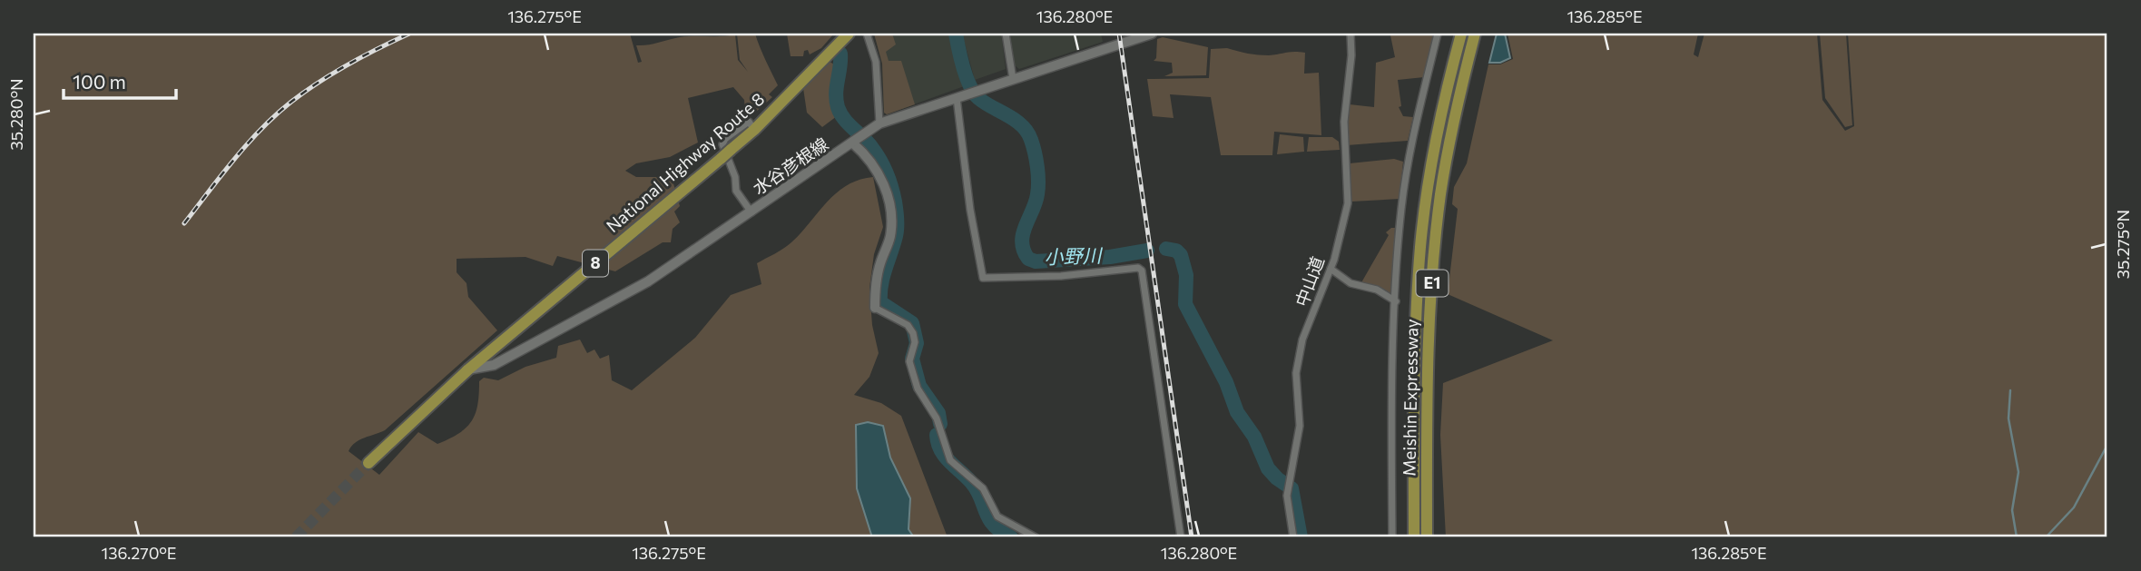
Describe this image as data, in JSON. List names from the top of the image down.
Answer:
{
  "streets": {
    "highway": [
      "National Highway Route 8",
      "8",
      "E1",
      "Meishin Expressway"
    ],
    "main road": ["水谷彦根線"],
    "street": ["中山道"]
  },
  "crossings": [
    ["National Highway Route 8", "水谷彦根線"]
  ],
  "water": ["小野川"],
  "scale_bar": "100 m",
  "coordinates": [
    "136.275°E",
    "136.280°E",
    "136.285°E",
    "35.280°N",
    "35.275°N",
    "136.270°E"
  ]
}
